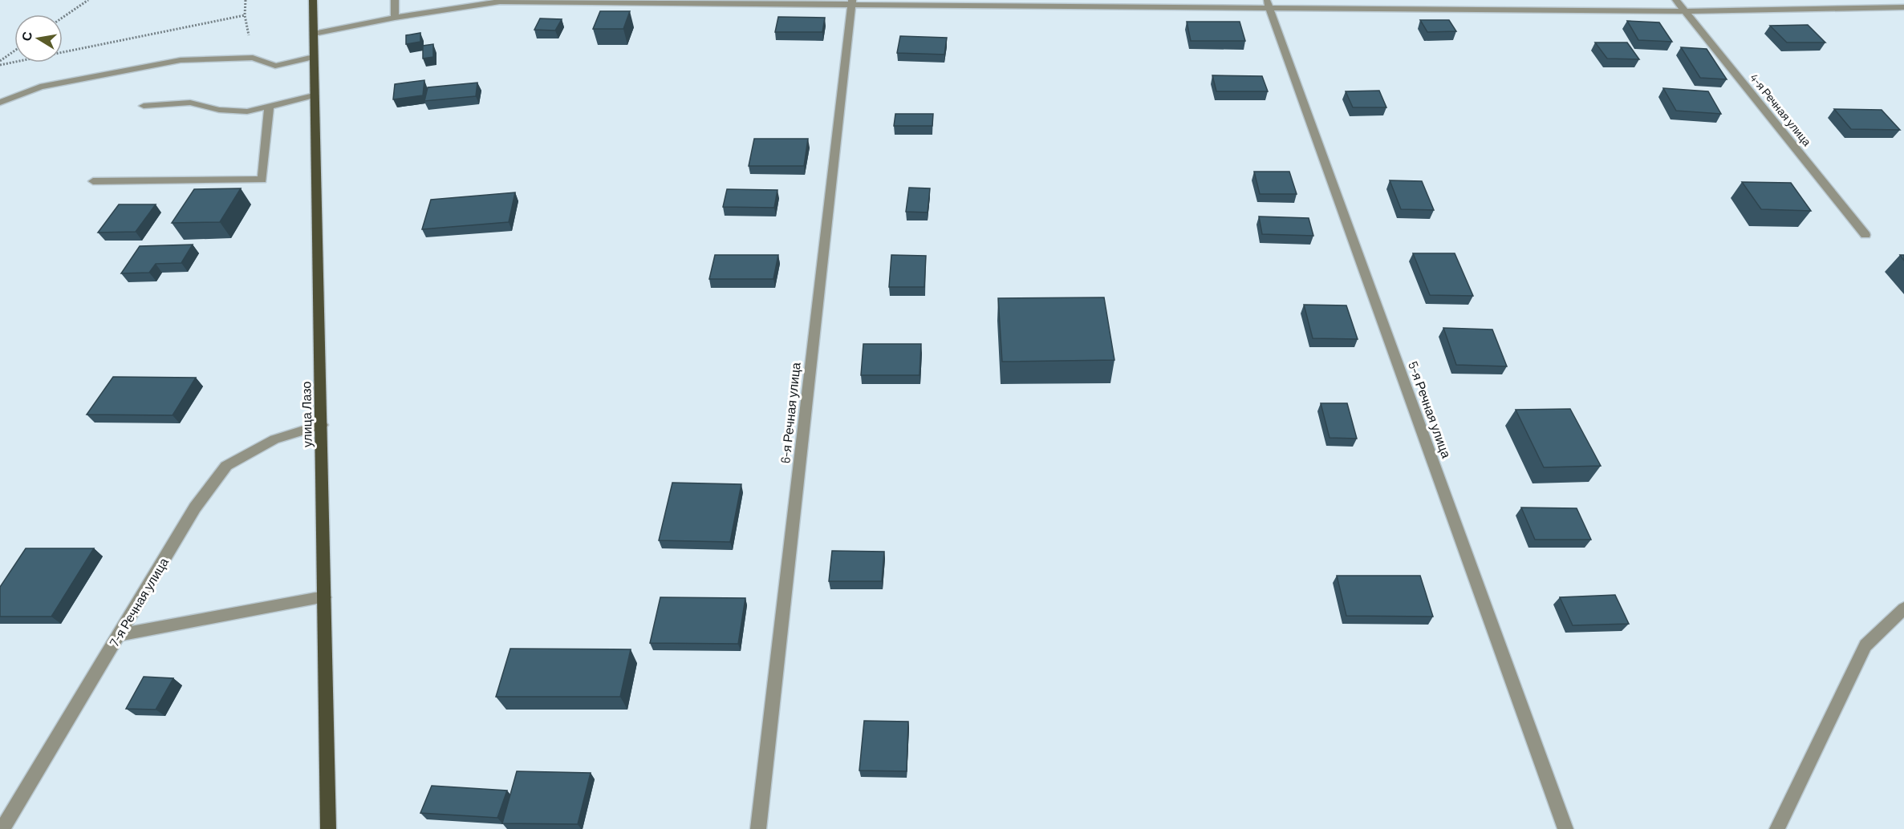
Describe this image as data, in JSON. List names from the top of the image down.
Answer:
{
  "streets": {
    "main road": ["улица Лазо"],
    "street": [
      "4-я Речная улица",
      "5-я Речная улица",
      "6-я Речная улица",
      "7-я Речная улица"
    ]
  },
  "crossings": [
    ["улица Лазо", "7-я Речная улица"]
  ],
  "north": "left"
}
